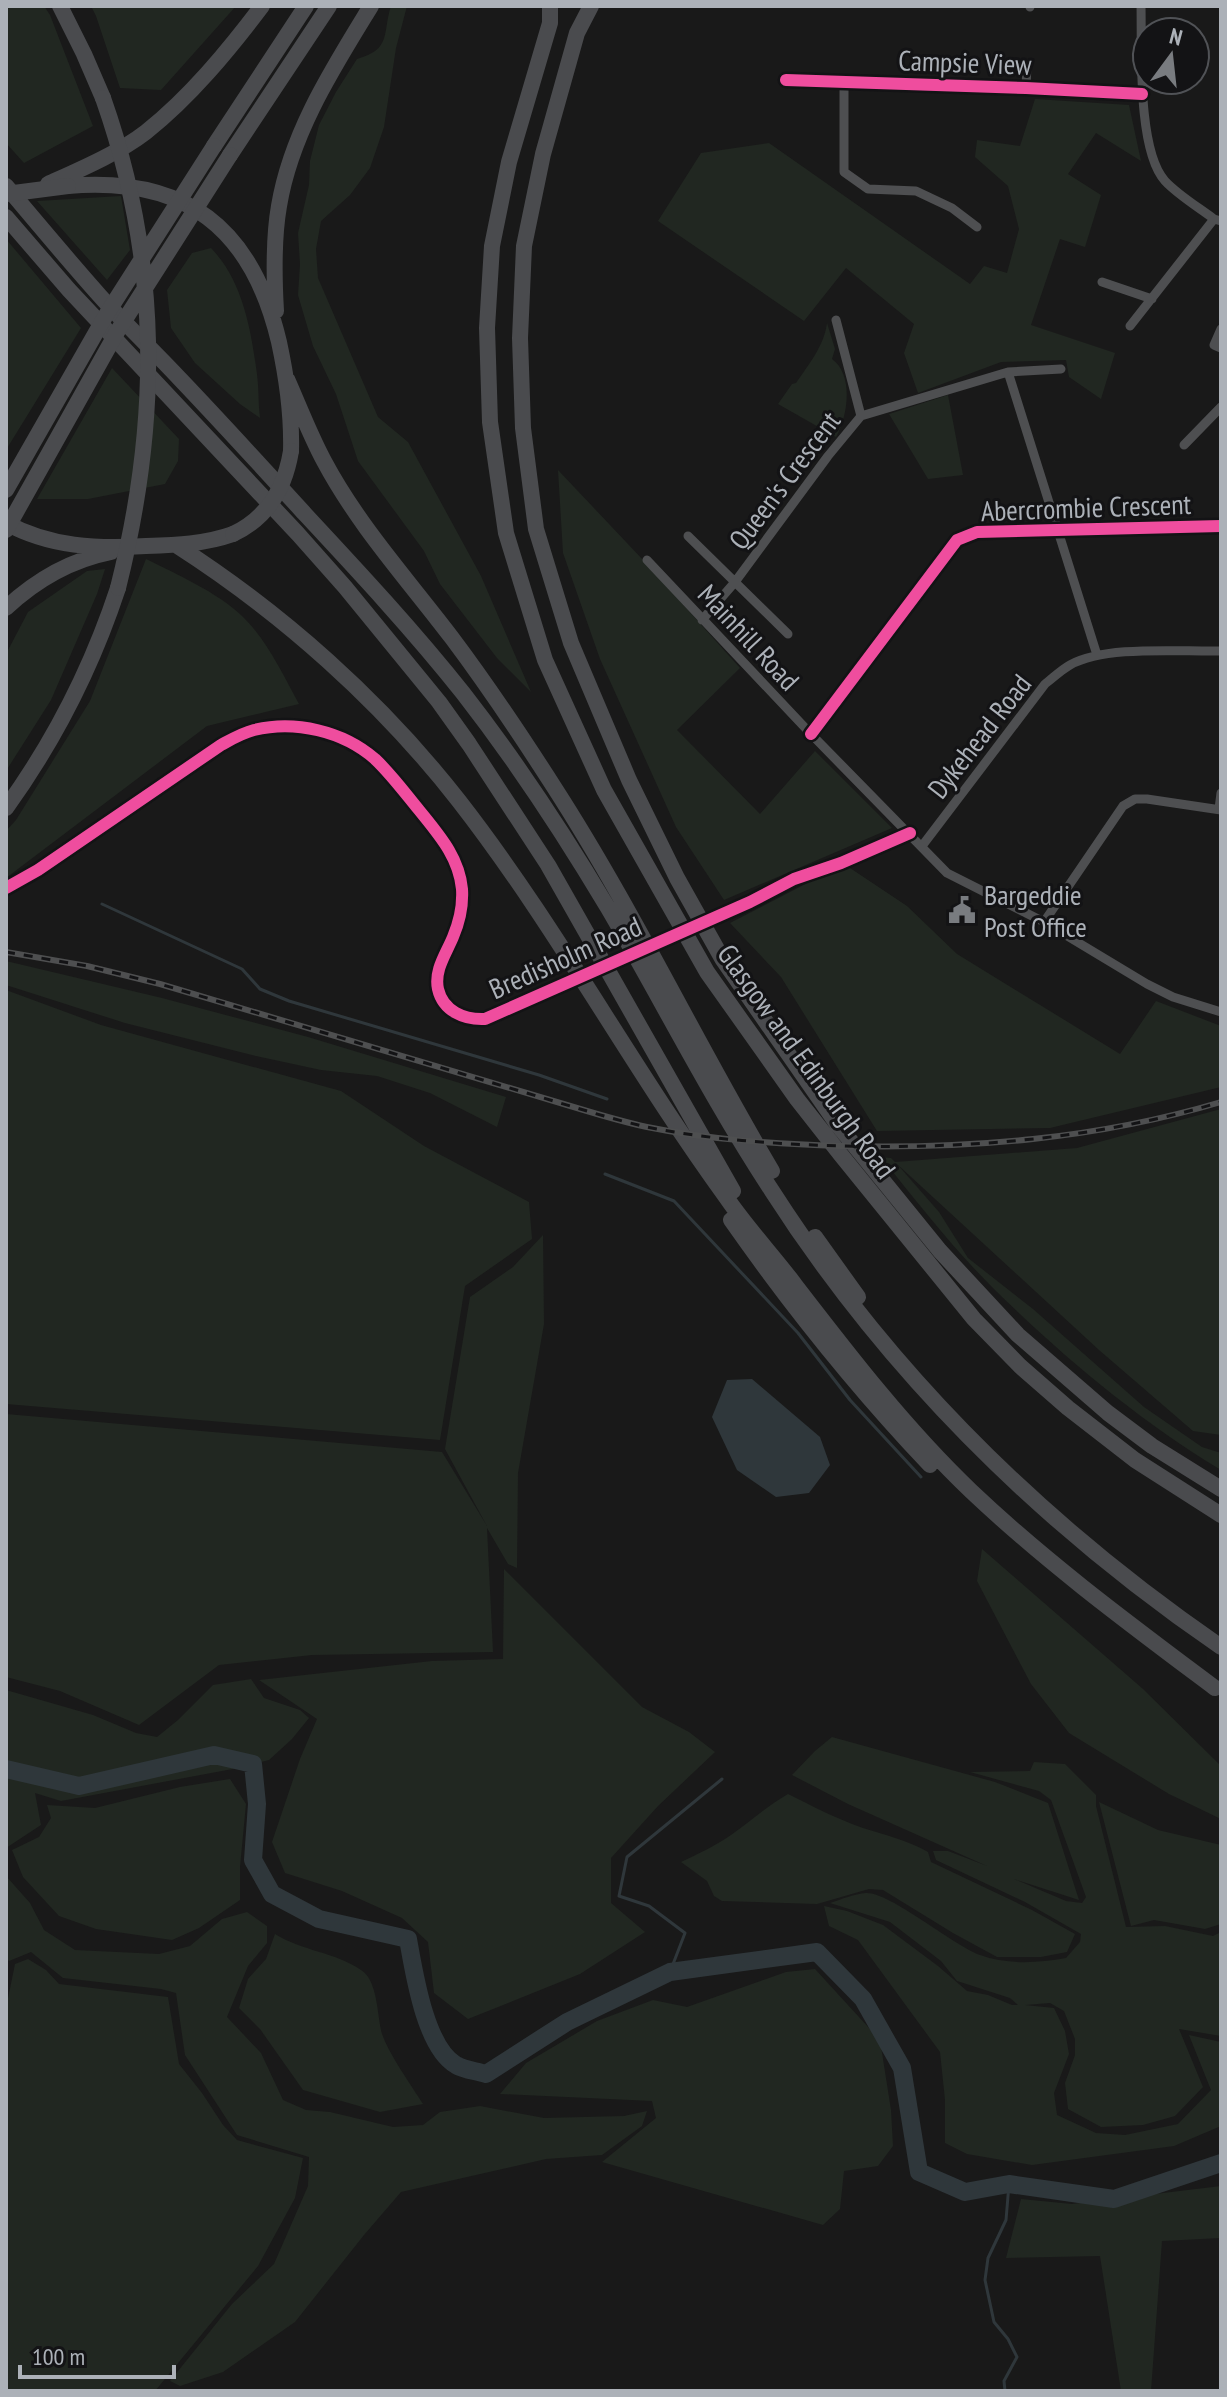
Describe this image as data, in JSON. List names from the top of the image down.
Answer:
{
  "streets": {
    "highway": ["Glasgow and Edinburgh Road"],
    "street": [
      "Campsie View",
      "Queen's Crescent",
      "Abercrombie Crescent",
      "Mainhill Road",
      "Dykehead Road",
      "Bredisholm Road"
    ]
  },
  "crossings": [
    ["Queen's Crescent", "Mainhill Road"],
    ["Abercrombie Crescent", "Mainhill Road"],
    ["Mainhill Road", "Dykehead Road"],
    ["Mainhill Road", "Bredisholm Road"]
  ],
  "places": {
    "public building": ["Bargeddie Post Office"]
  },
  "scale_bar": "100 m",
  "north": "top"
}
